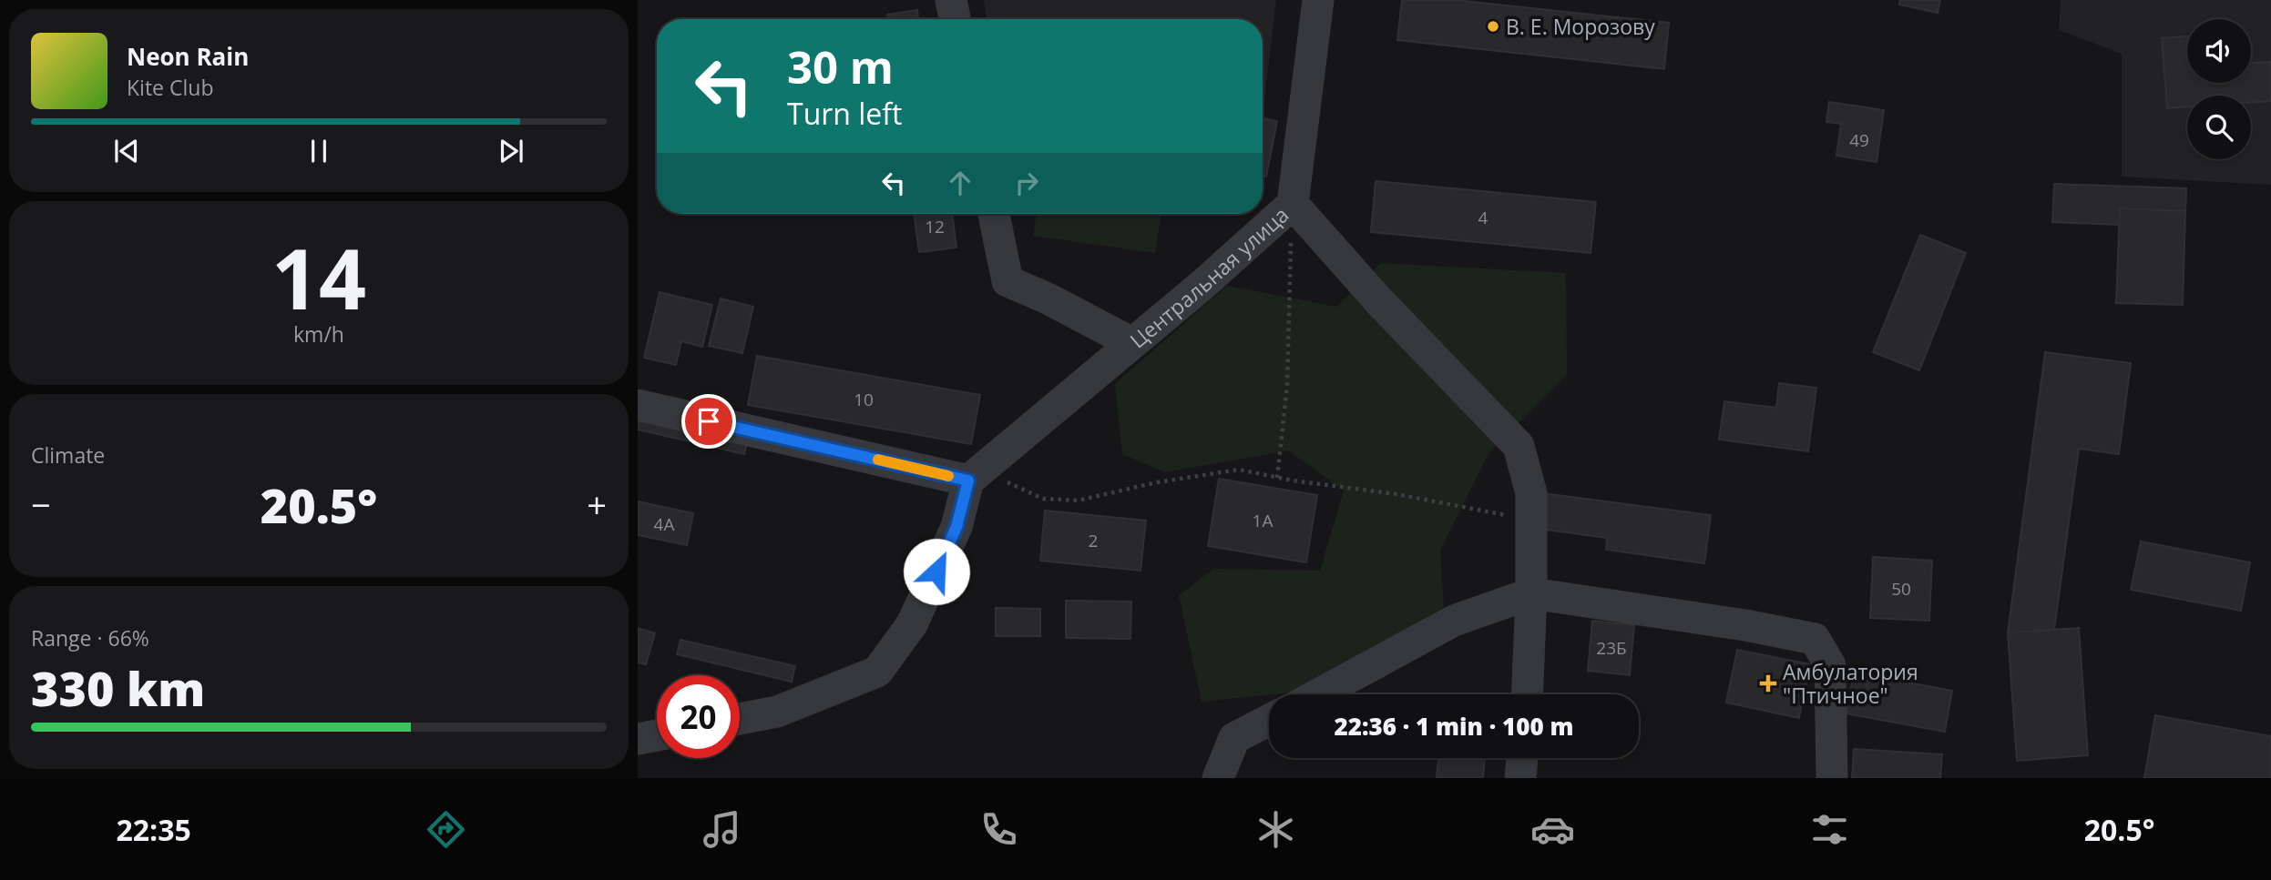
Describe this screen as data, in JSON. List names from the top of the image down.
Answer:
{
  "streets": {
    "street": ["Центральная улица"]
  },
  "places": {
    "other": ["В. Е. Морозову"],
    "health": ["Амбулатория \"Птичное\""]
  },
  "house_numbers": [
    "49",
    "4",
    "12",
    "10",
    "1А",
    "4А",
    "2",
    "50",
    "23Б"
  ],
  "page": {
    "turn": ["30 m", "Turn left"],
    "song": ["Neon Rain", "Kite Club"],
    "tile": [
      ["14", "km/h"],
      "Climate",
      ["Range · 66%", "330 km"]
    ],
    "heat": ["−", "20.5°", "+"],
    "limit": "20",
    "trip": "22:36 · 1 min · 100 m",
    "tabs": ["22:35", "20.5°"]
  }
}
